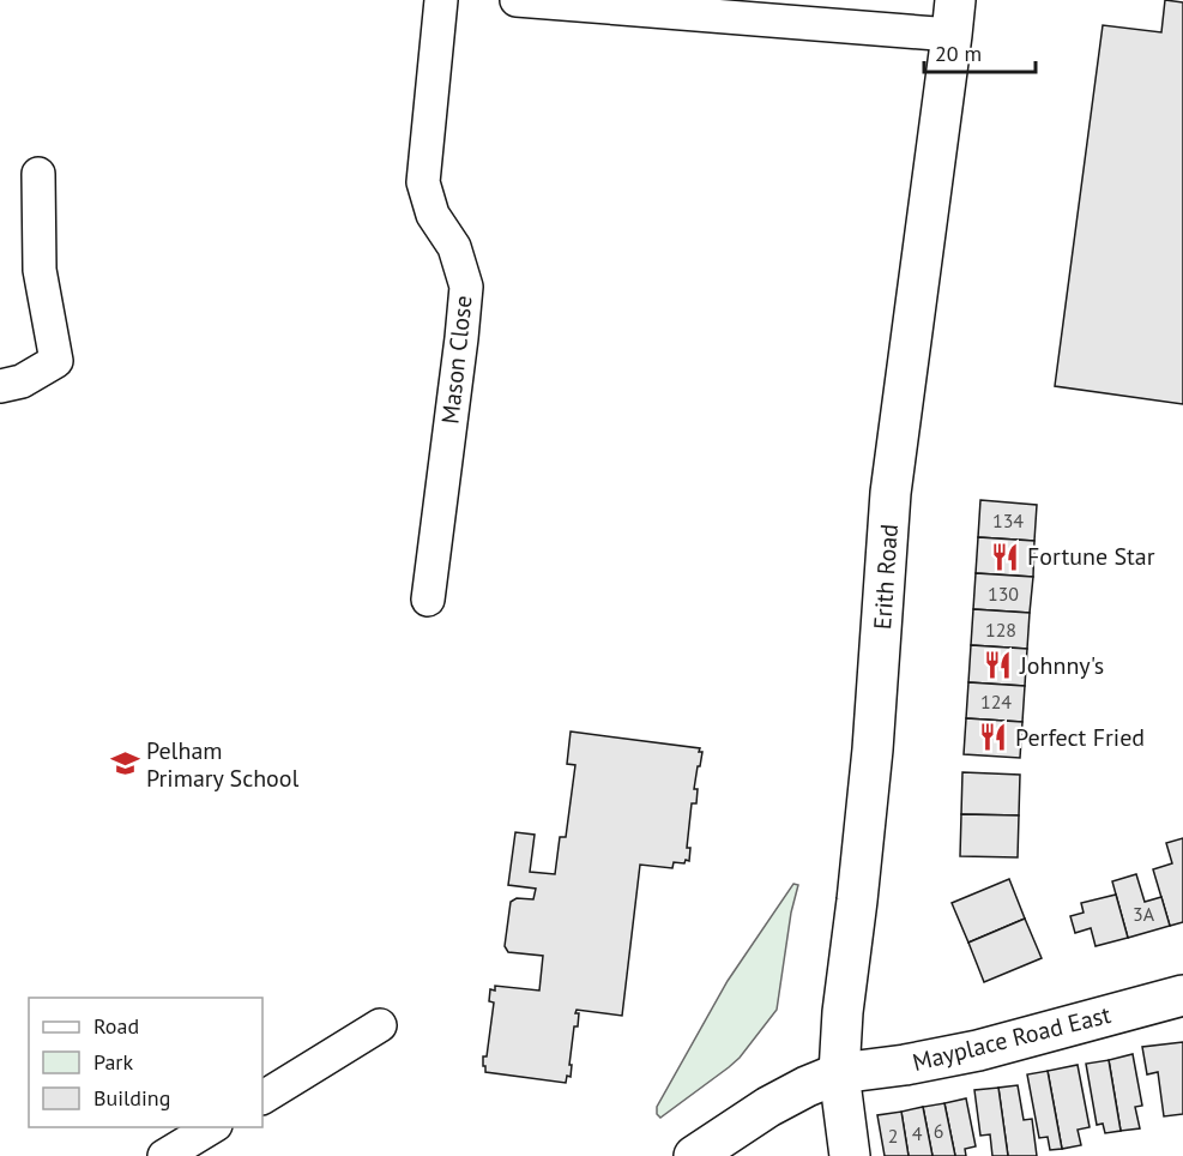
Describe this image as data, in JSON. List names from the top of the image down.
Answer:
{
  "streets": {
    "main road": ["Erith Road", "Mayplace Road East"],
    "street": ["Mason Close"]
  },
  "crossings": [
    ["Erith Road", "Mayplace Road East"]
  ],
  "places": {
    "restaurant": ["Fortune Star", "Johnny's", "Perfect Fried"],
    "school or university": ["Pelham Primary School"]
  },
  "house_numbers": [
    "134",
    "130",
    "128",
    "124",
    "3A",
    "6",
    "4",
    "2"
  ],
  "legend": ["Road", "Park", "Building"],
  "scale_bar": "20 m"
}
